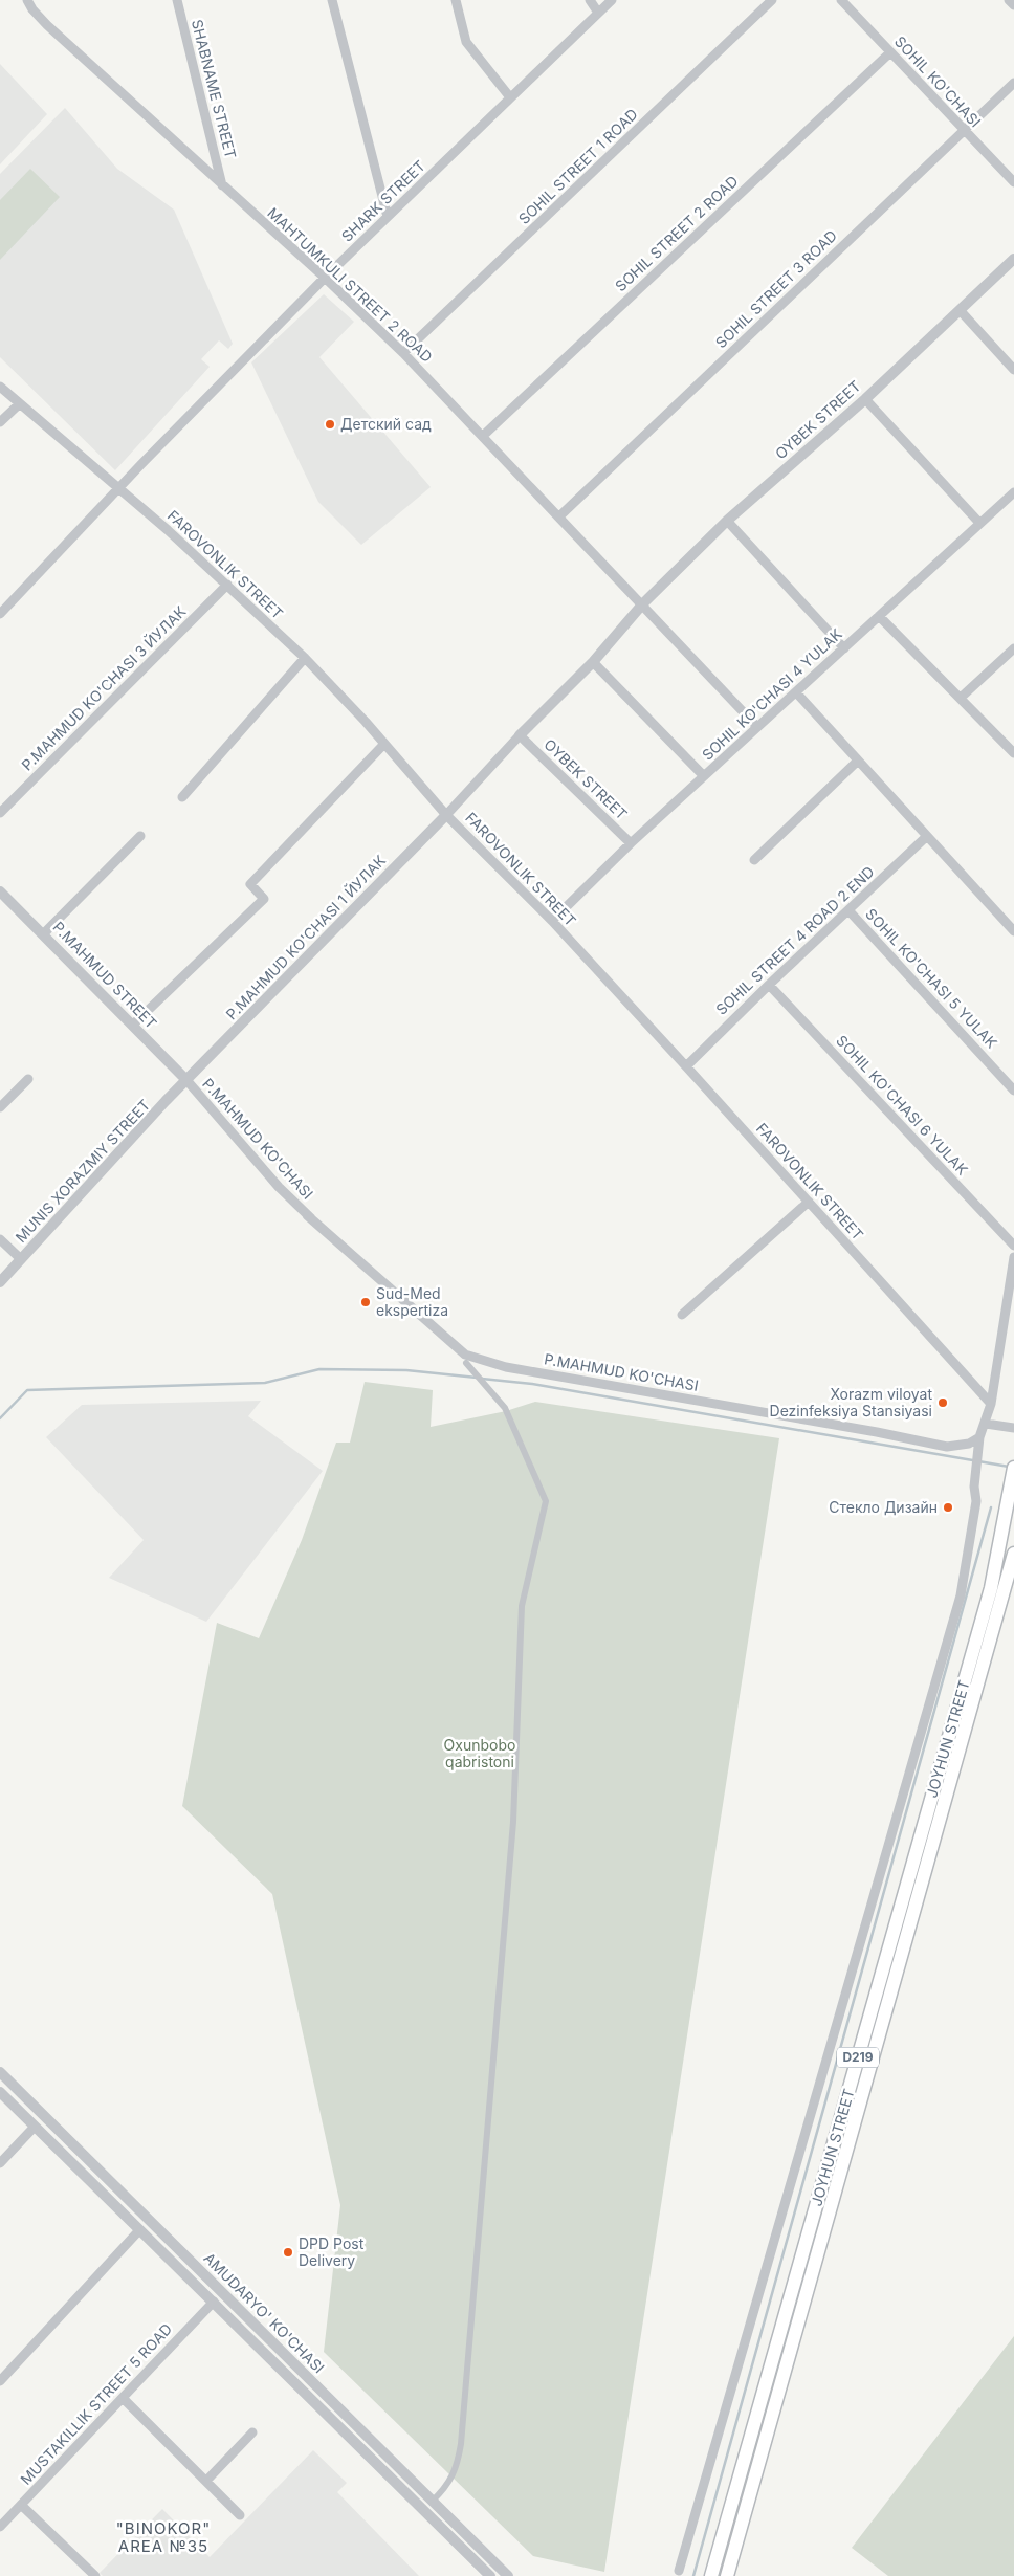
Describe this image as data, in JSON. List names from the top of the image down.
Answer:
{
  "streets": {
    "main road": ["JOYHUN STREET", "D219"],
    "street": [
      "SOHIL KO'CHASI",
      "SHABNAME STREET",
      "SOHIL STREET 1 ROAD",
      "SHARK STREET",
      "SOHIL STREET 2 ROAD",
      "MAHTUMKULI STREET 2 ROAD",
      "SOHIL STREET 3 ROAD",
      "OYBEK STREET",
      "FAROVONLIK STREET",
      "P.MAHMUD KO'CHASI 3 ЙУЛАК",
      "SOHIL KO'CHASI 4 YULAK",
      "P.MAHMUD KO'CHASI 1 ЙУЛАК",
      "SOHIL STREET 4 ROAD 2 END",
      "P.MAHMUD STREET",
      "SOHIL KO'CHASI 5 YULAK",
      "SOHIL KO'CHASI 6 YULAK",
      "P.MAHMUD KO'CHASI",
      "MUNIS XORAZMIY STREET",
      "AMUDARYO' KO'CHASI",
      "MUSTAKILLIK STREET 5 ROAD"
    ]
  },
  "crossings": [
    ["SOHIL KO'CHASI", "SOHIL STREET 2 ROAD"],
    ["SOHIL KO'CHASI", "SOHIL STREET 3 ROAD"],
    ["SHABNAME STREET", "MAHTUMKULI STREET 2 ROAD"],
    ["SOHIL STREET 1 ROAD", "MAHTUMKULI STREET 2 ROAD"],
    ["SHARK STREET", "MAHTUMKULI STREET 2 ROAD"],
    ["SHARK STREET", "FAROVONLIK STREET"],
    ["SOHIL STREET 2 ROAD", "MAHTUMKULI STREET 2 ROAD"],
    ["MAHTUMKULI STREET 2 ROAD", "SOHIL STREET 3 ROAD"],
    ["MAHTUMKULI STREET 2 ROAD", "OYBEK STREET"],
    ["OYBEK STREET", "FAROVONLIK STREET"],
    ["OYBEK STREET", "SOHIL KO'CHASI 4 YULAK"],
    ["OYBEK STREET", "P.MAHMUD KO'CHASI 1 ЙУЛАК"],
    ["FAROVONLIK STREET", "P.MAHMUD KO'CHASI 3 ЙУЛАК"],
    ["FAROVONLIK STREET", "SOHIL KO'CHASI 4 YULAK"],
    ["FAROVONLIK STREET", "P.MAHMUD KO'CHASI 1 ЙУЛАК"],
    ["FAROVONLIK STREET", "SOHIL STREET 4 ROAD 2 END"],
    ["P.MAHMUD KO'CHASI 1 ЙУЛАК", "P.MAHMUD STREET"],
    ["P.MAHMUD KO'CHASI 1 ЙУЛАК", "P.MAHMUD KO'CHASI"],
    ["P.MAHMUD KO'CHASI 1 ЙУЛАК", "MUNIS XORAZMIY STREET"],
    ["SOHIL STREET 4 ROAD 2 END", "SOHIL KO'CHASI 5 YULAK"],
    ["SOHIL STREET 4 ROAD 2 END", "SOHIL KO'CHASI 6 YULAK"],
    ["P.MAHMUD STREET", "P.MAHMUD KO'CHASI"],
    ["P.MAHMUD STREET", "MUNIS XORAZMIY STREET"],
    ["P.MAHMUD KO'CHASI", "MUNIS XORAZMIY STREET"]
  ],
  "districts": ["\"BINOKOR\" AREA №35"],
  "parks": ["Oxunbobo qabristoni"],
  "places": [
    "Детский сад",
    "Sud-Med ekspertiza",
    "Xorazm viloyat Dezinfeksiya Stansiyasi",
    "Стекло Дизайн",
    "DPD Post Delivery"
  ]
}
